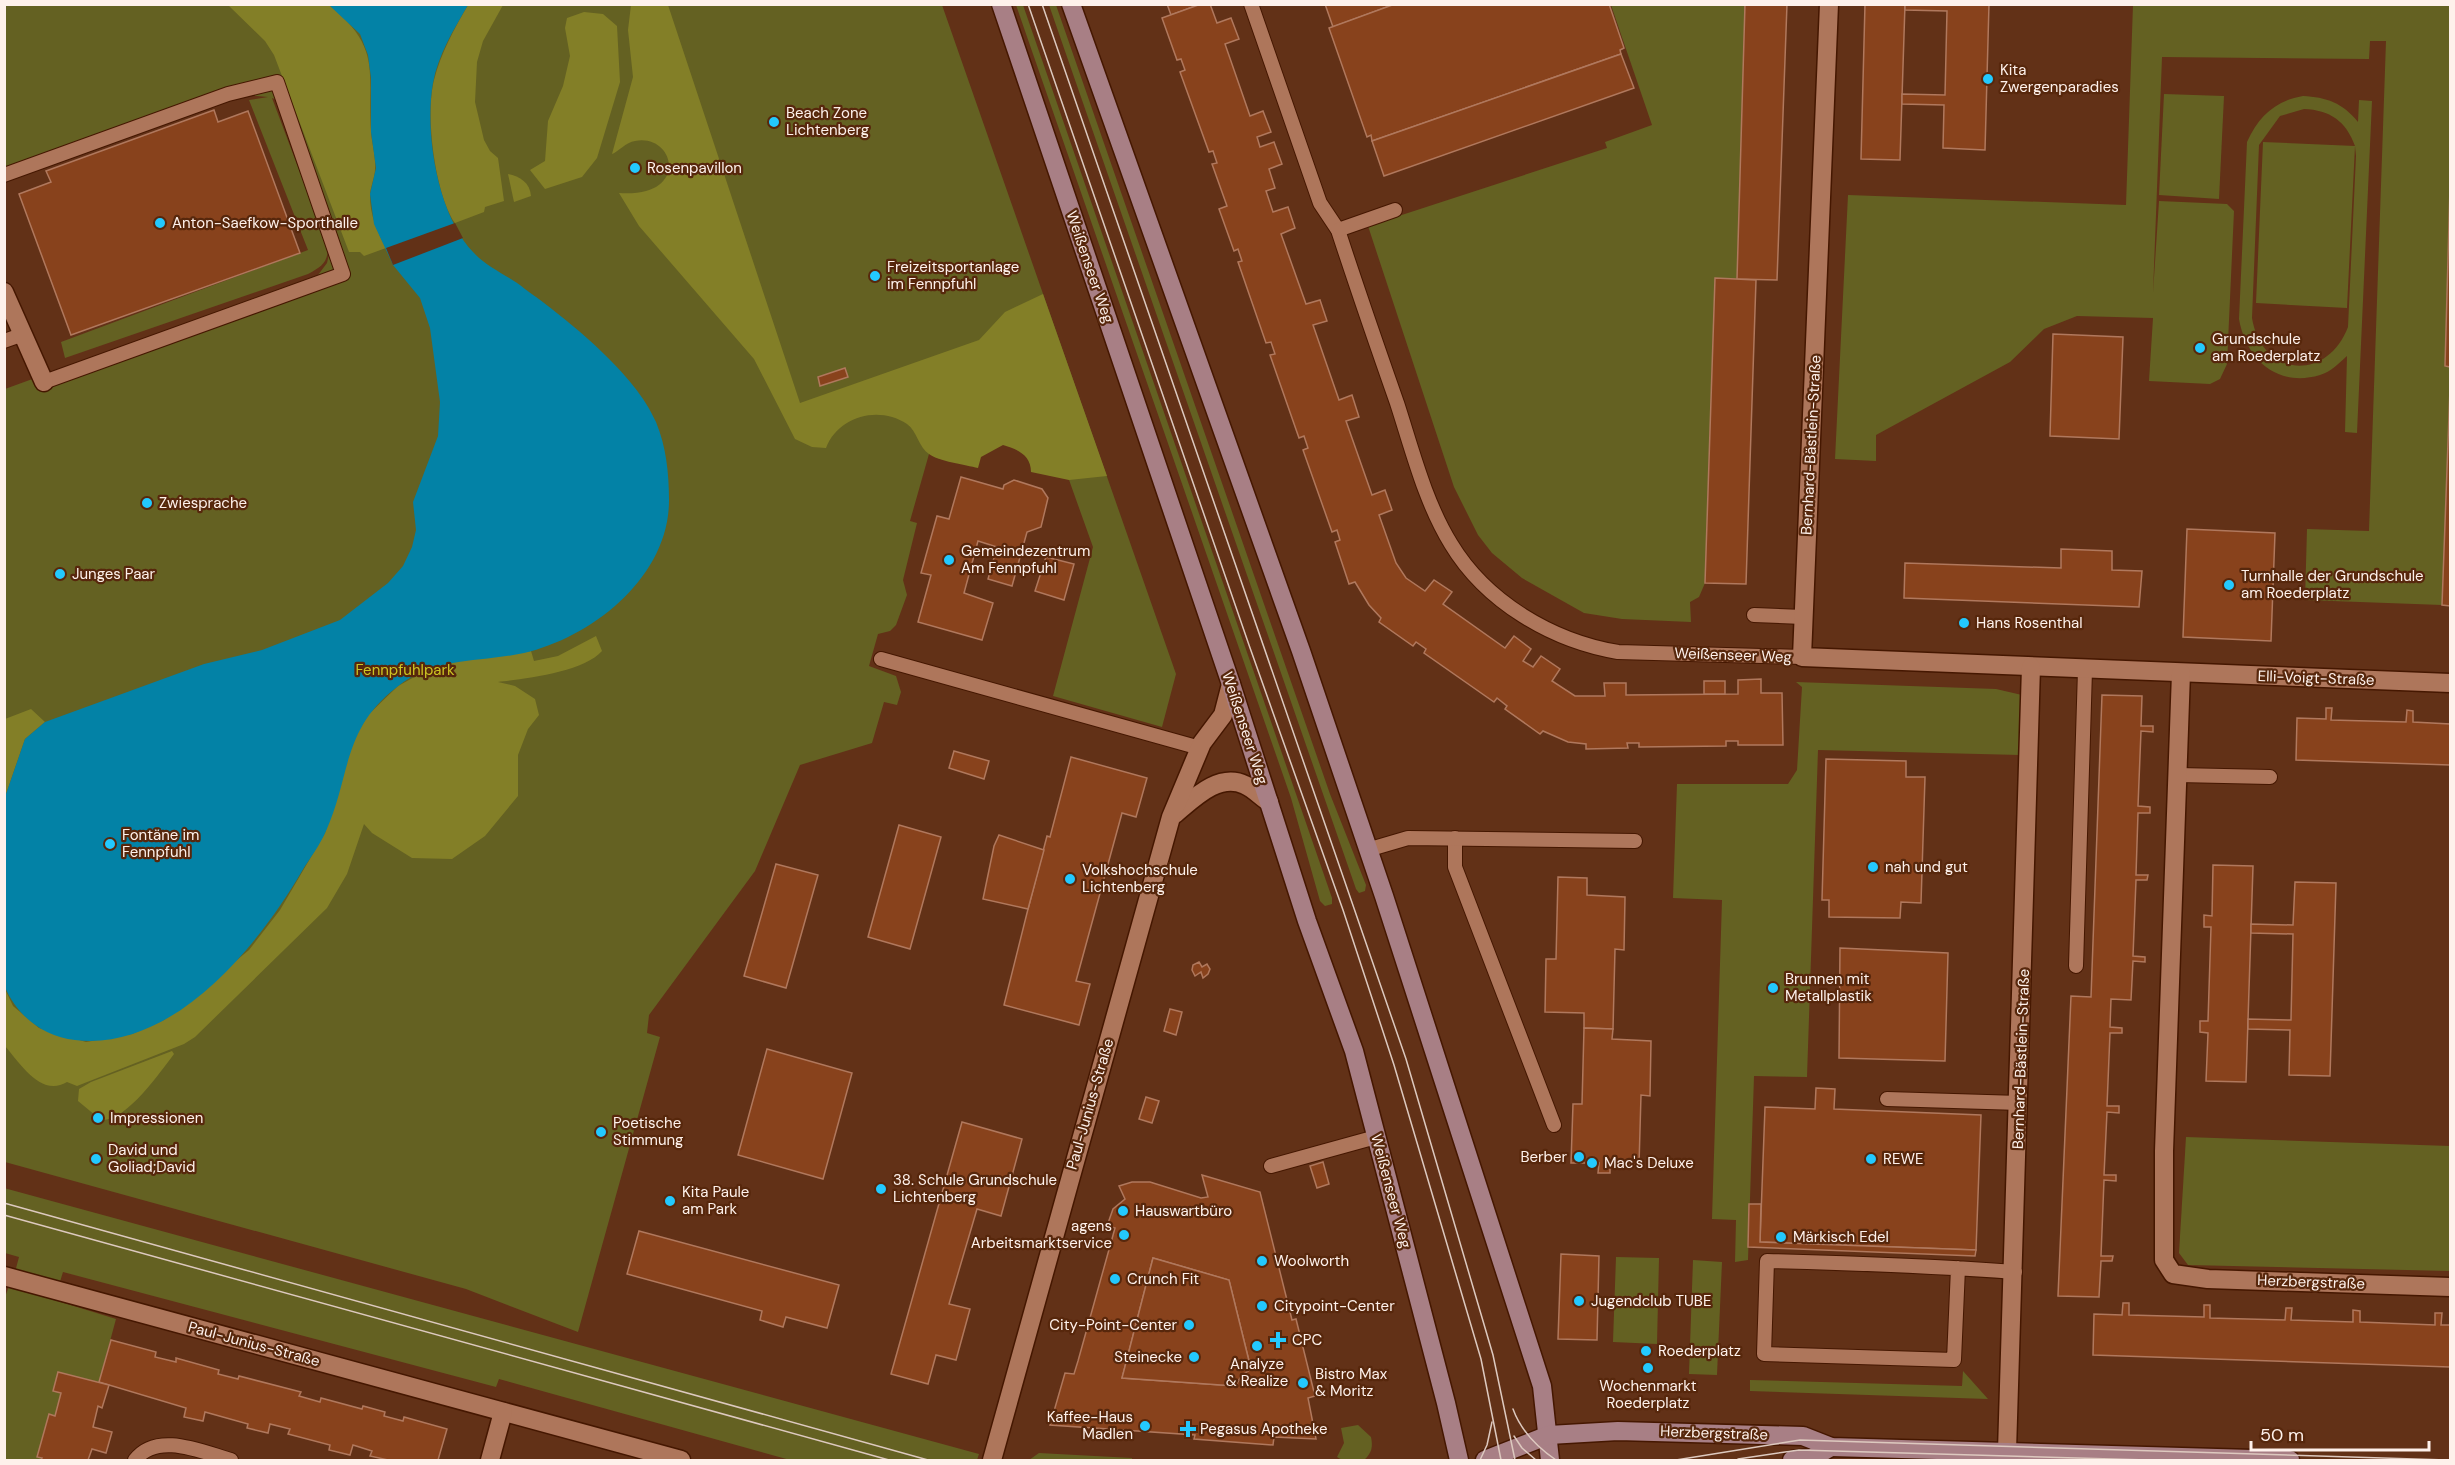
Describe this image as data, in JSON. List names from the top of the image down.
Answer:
{
  "streets": {
    "main road": ["Weißenseer Weg", "Herzbergstraße"],
    "street": ["Bernhard-Bästlein-Straße", "Elli-Voigt-Straße", "Paul-Junius-Straße"]
  },
  "crossings": [
    ["Weißenseer Weg", "Bernhard-Bästlein-Straße"],
    ["Weißenseer Weg", "Paul-Junius-Straße"],
    ["Bernhard-Bästlein-Straße", "Herzbergstraße"]
  ],
  "parks": ["Fennpfuhlpark"],
  "places": {
    "other": [
      "Kita Zwergenparadies",
      "Beach Zone Lichtenberg",
      "Rosenpavillon",
      "Anton-Saefkow-Sporthalle",
      "Freizeitsportanlage im Fennpfuhl",
      "Grundschule am Roederplatz",
      "Zwiesprache",
      "Gemeindezentrum Am Fennpfuhl",
      "Junges Paar",
      "Turnhalle der Grundschule am Roederplatz",
      "Hans Rosenthal",
      "Fontäne im Fennpfuhl",
      "nah und gut",
      "Volkshochschule Lichtenberg",
      "Brunnen mit Metallplastik",
      "Impressionen",
      "Poetische Stimmung",
      "Berber",
      "David und Goliad;David",
      "REWE",
      "Mac's Deluxe",
      "38. Schule Grundschule Lichtenberg",
      "Kita Paule am Park",
      "Hauswartbüro",
      "agens Arbeitsmarktservice",
      "Märkisch Edel",
      "Woolworth",
      "Crunch Fit",
      "Jugendclub TUBE",
      "Citypoint-Center",
      "City-Point-Center",
      "Analyze & Realize",
      "Roederplatz",
      "Steinecke",
      "Wochenmarkt Roederplatz",
      "Bistro Max & Moritz",
      "Kaffee-Haus Madlen"
    ],
    "health": ["CPC", "Pegasus Apotheke"]
  },
  "scale_bar": "50 m"
}
